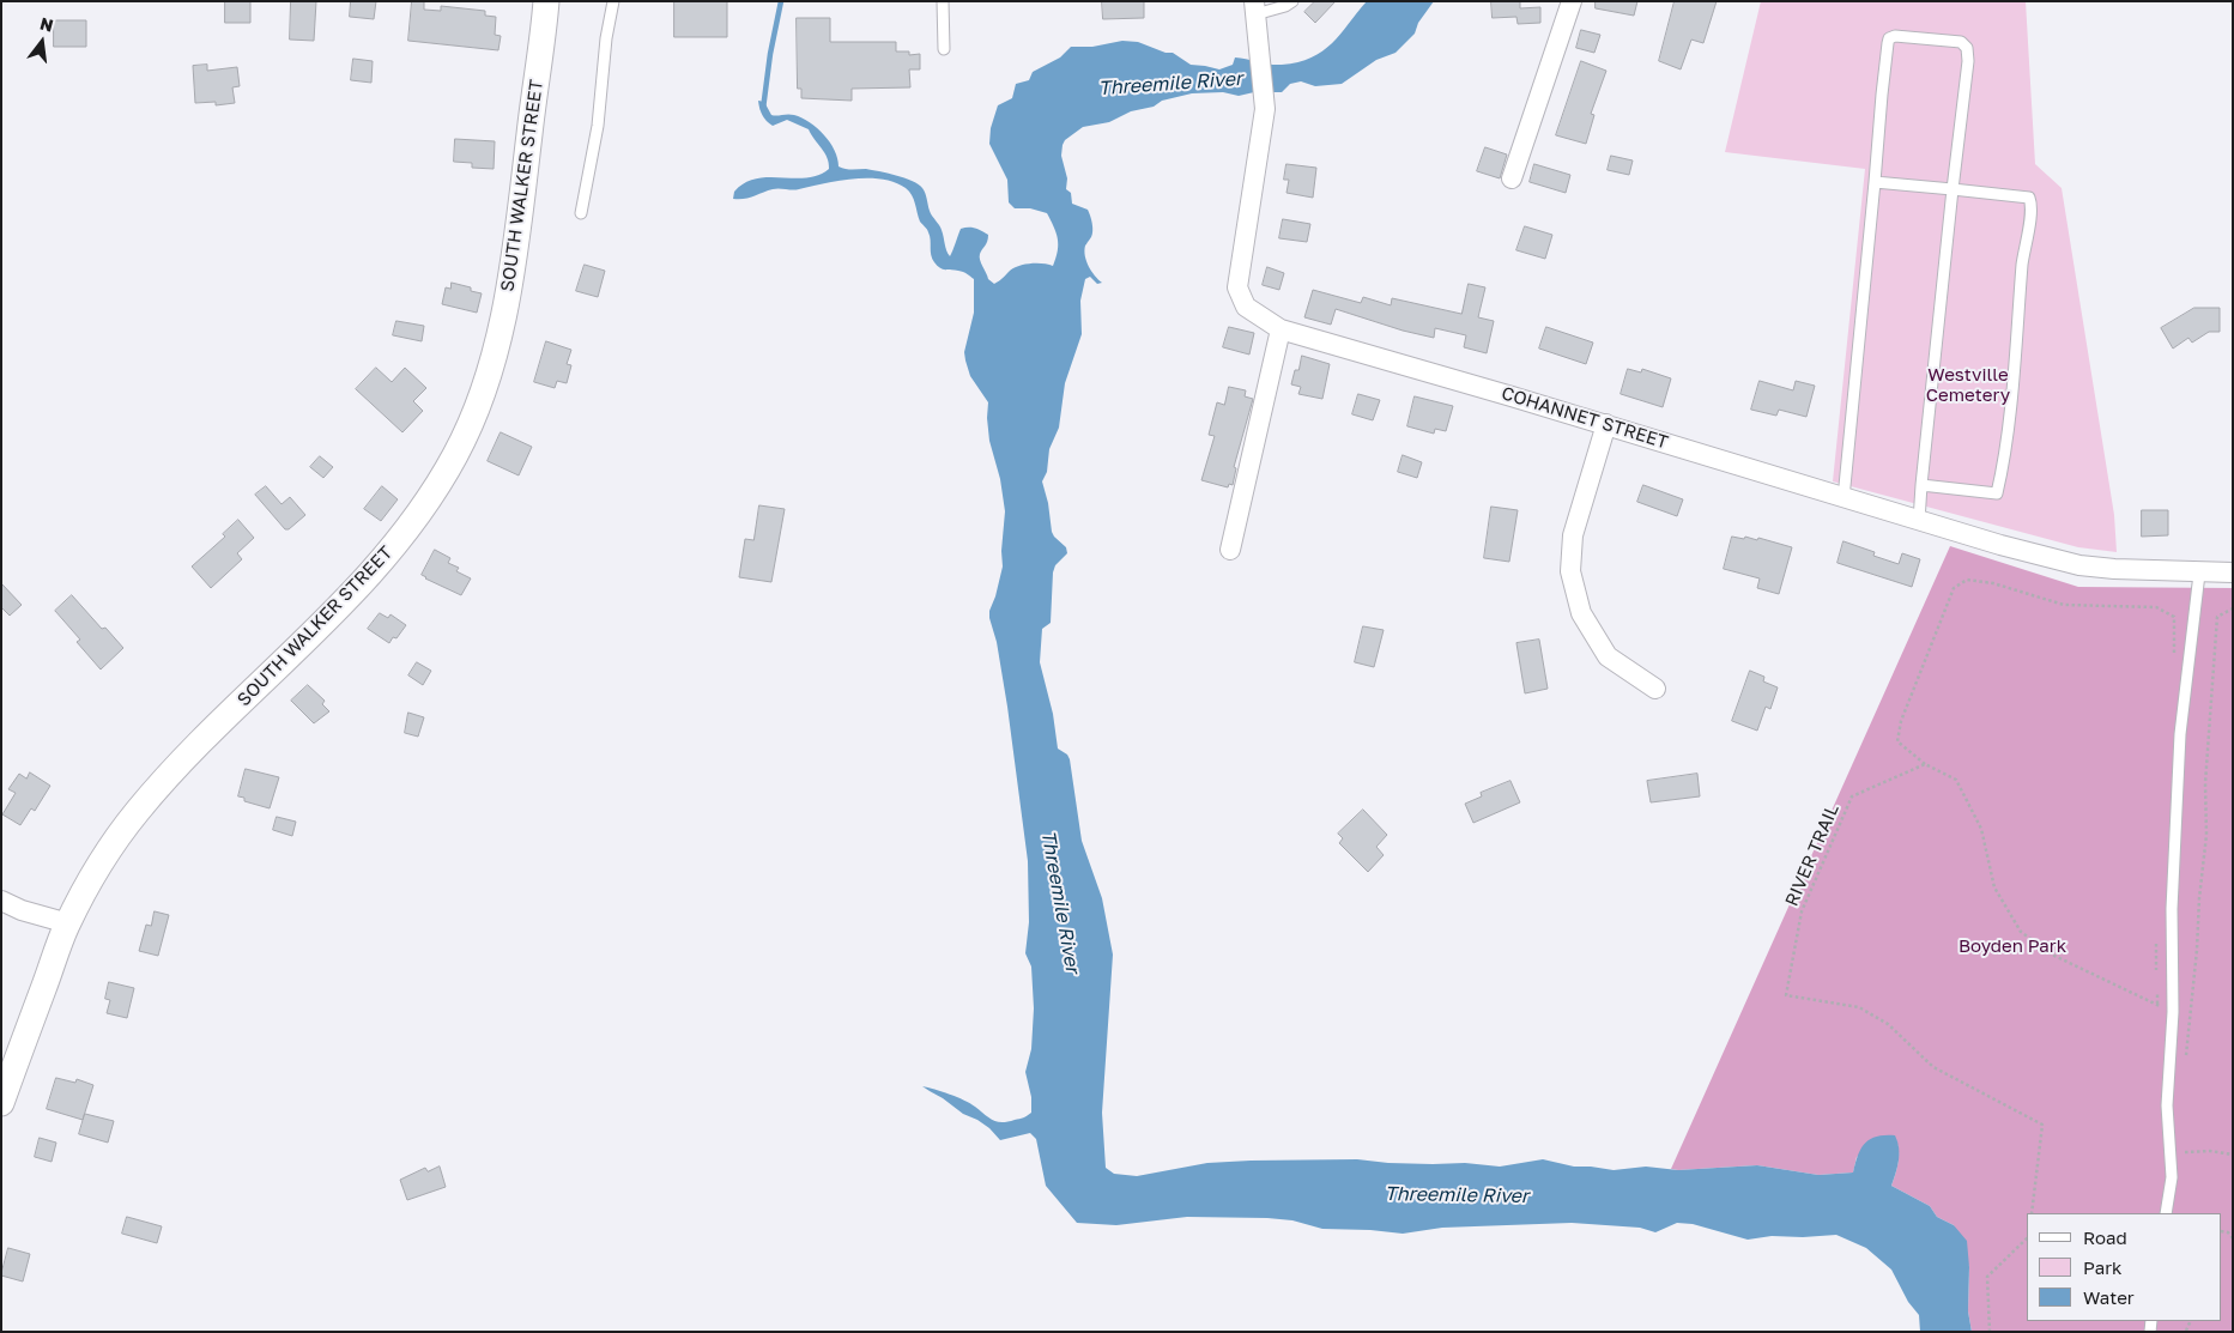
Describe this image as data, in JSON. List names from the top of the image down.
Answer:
{
  "streets": {
    "street": ["SOUTH WALKER STREET", "COHANNET STREET"],
    "path": ["RIVER TRAIL"]
  },
  "water": ["Threemile River"],
  "parks": ["Westville Cemetery", "Boyden Park"],
  "legend": ["Road", "Park", "Water"],
  "north": "top"
}
